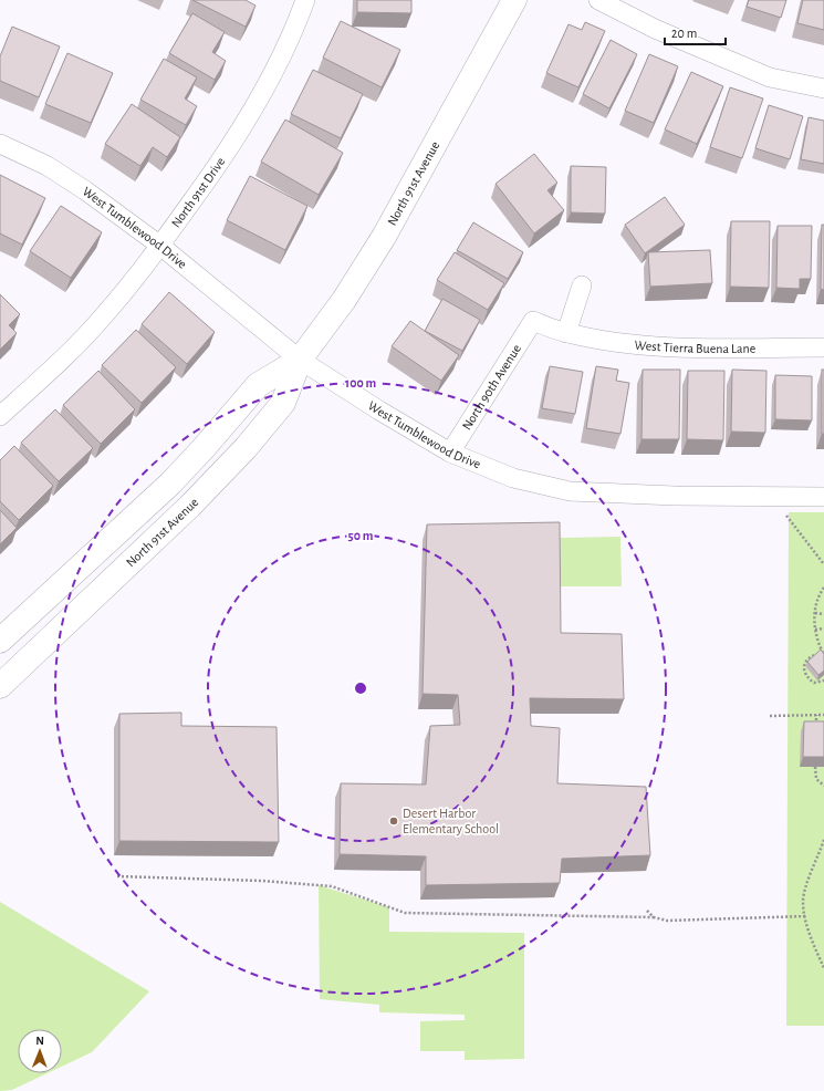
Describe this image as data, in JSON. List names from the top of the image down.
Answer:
{
  "streets": {
    "main road": ["North 91st Avenue"],
    "street": [
      "North 91st Drive",
      "West Tumblewood Drive",
      "West Tierra Buena Lane",
      "North 90th Avenue"
    ]
  },
  "crossings": [
    ["North 91st Avenue", "West Tumblewood Drive"],
    ["North 91st Drive", "West Tumblewood Drive"],
    ["West Tumblewood Drive", "North 90th Avenue"],
    ["West Tierra Buena Lane", "North 90th Avenue"]
  ],
  "places": ["Desert Harbor Elementary School"],
  "scale_bar": "20 m",
  "north": "top",
  "rings": ["100 m", "50 m"]
}
